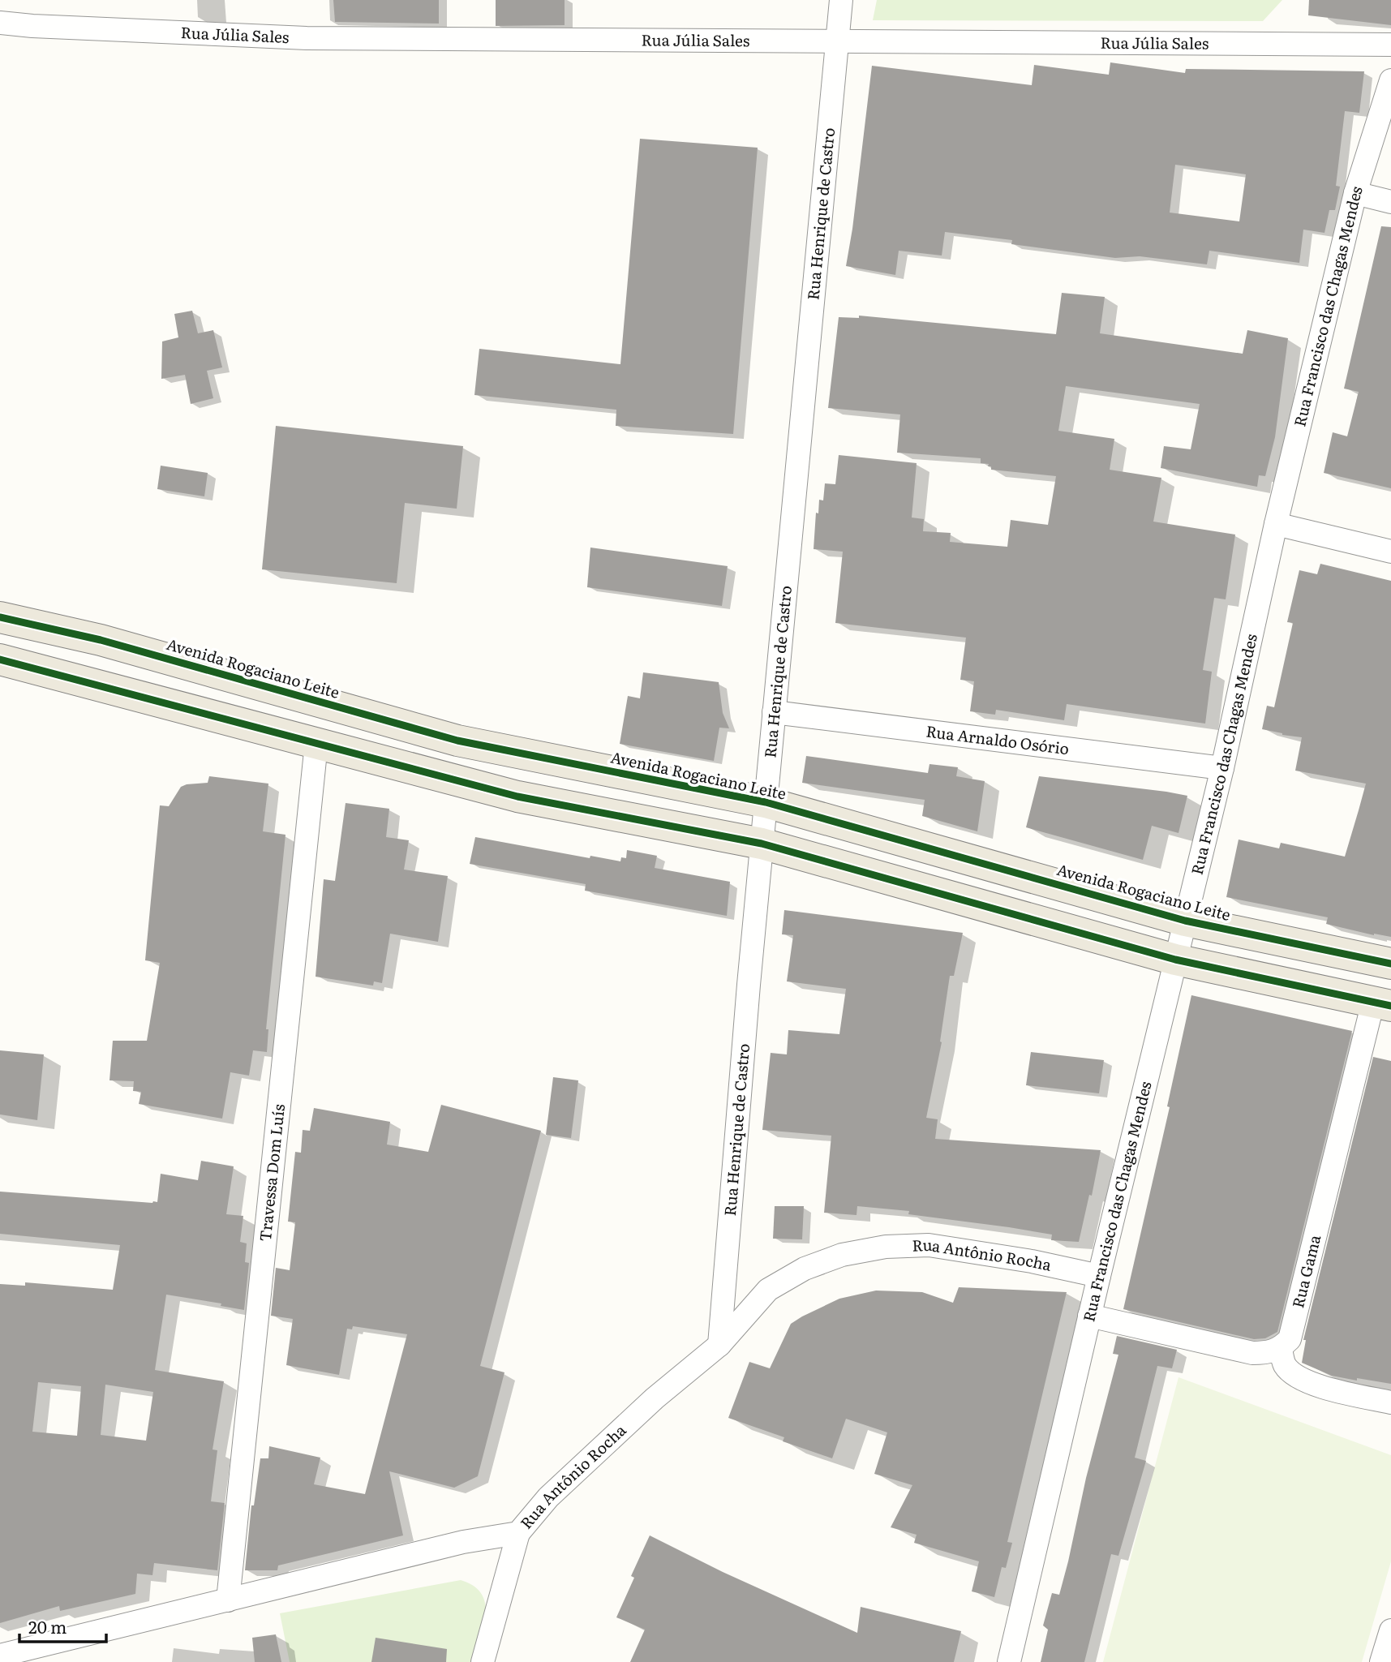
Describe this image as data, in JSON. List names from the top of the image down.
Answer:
{
  "streets": {
    "main road": ["Avenida Rogaciano Leite"],
    "street": [
      "Rua Júlia Sales",
      "Rua Henrique de Castro",
      "Rua Francisco das Chagas Mendes",
      "Rua Arnaldo Osório",
      "Travessa Dom Luís",
      "Rua Antônio Rocha",
      "Rua Gama"
    ]
  },
  "crossings": [
    ["Rua Júlia Sales", "Rua Henrique de Castro"],
    ["Rua Henrique de Castro", "Avenida Rogaciano Leite"],
    ["Rua Henrique de Castro", "Rua Arnaldo Osório"],
    ["Rua Henrique de Castro", "Rua Antônio Rocha"],
    ["Rua Francisco das Chagas Mendes", "Avenida Rogaciano Leite"],
    ["Rua Francisco das Chagas Mendes", "Rua Arnaldo Osório"],
    ["Rua Francisco das Chagas Mendes", "Rua Antônio Rocha"],
    ["Travessa Dom Luís", "Rua Antônio Rocha"]
  ],
  "scale_bar": "20 m"
}
